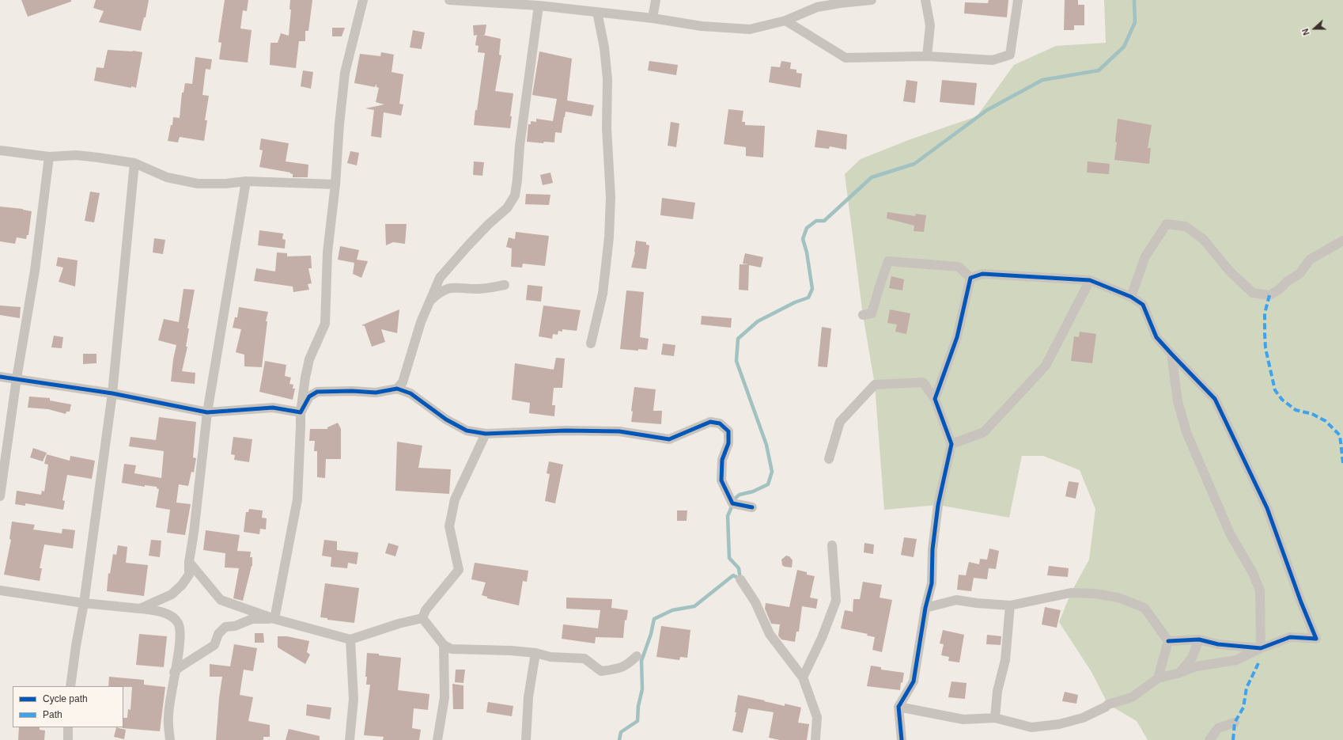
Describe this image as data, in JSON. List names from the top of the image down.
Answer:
{
  "legend": ["Cycle path", "Path"],
  "north": "left"
}
